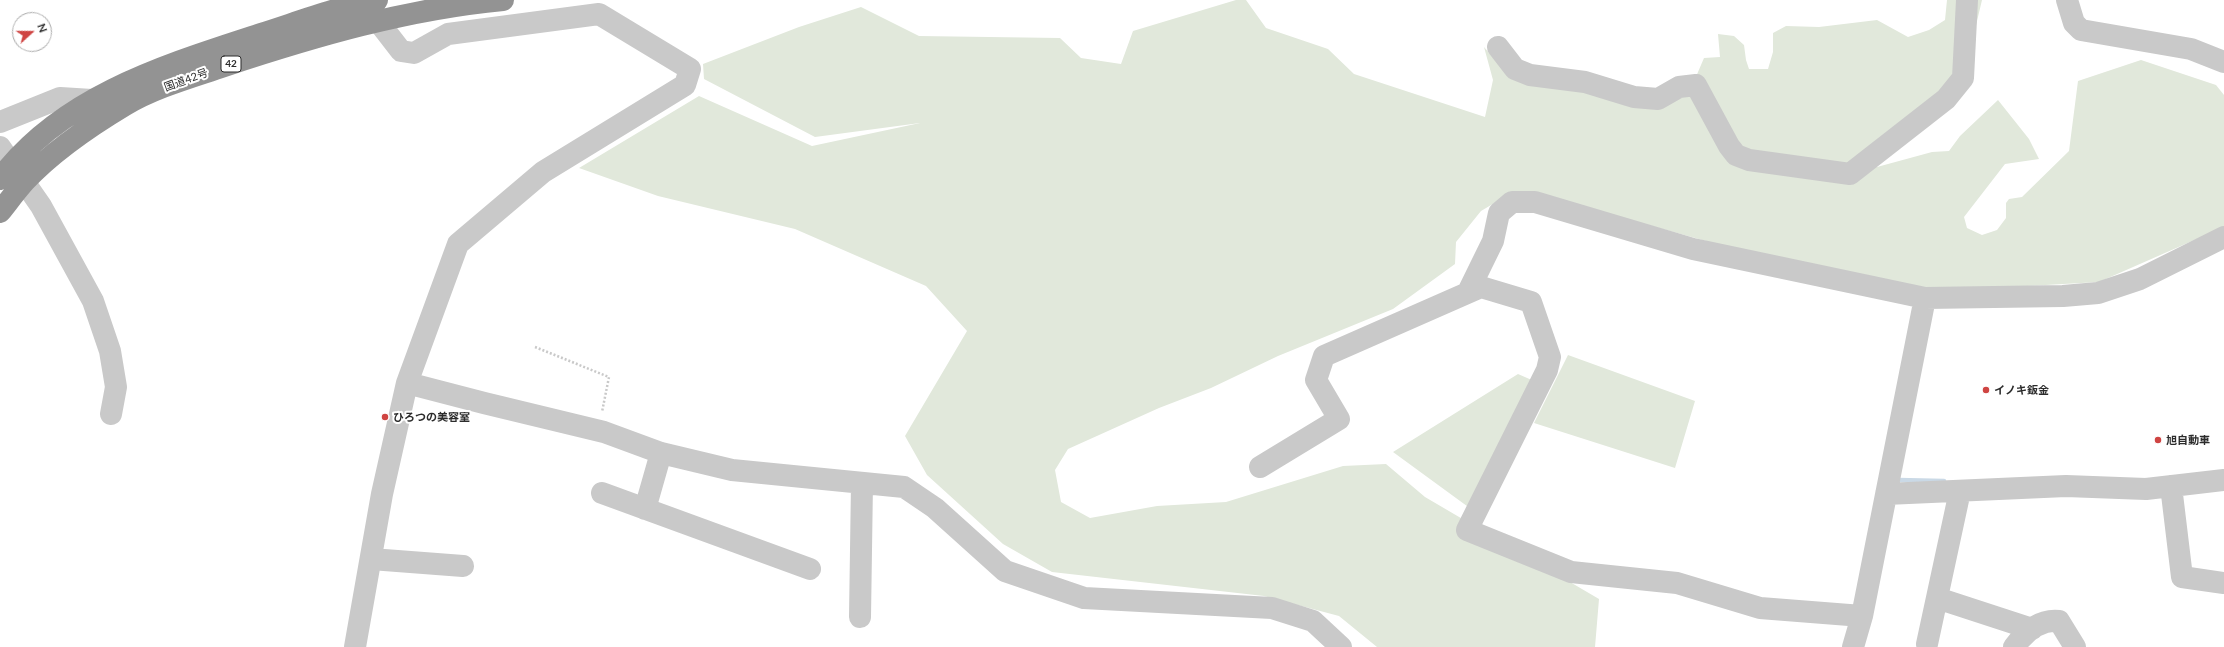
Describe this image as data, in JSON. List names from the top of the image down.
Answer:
{
  "streets": {
    "highway": ["42", "国道42号"]
  },
  "places": ["イノキ鈑金", "ひろつの美容室", "旭自動車"],
  "north": "right"
}
